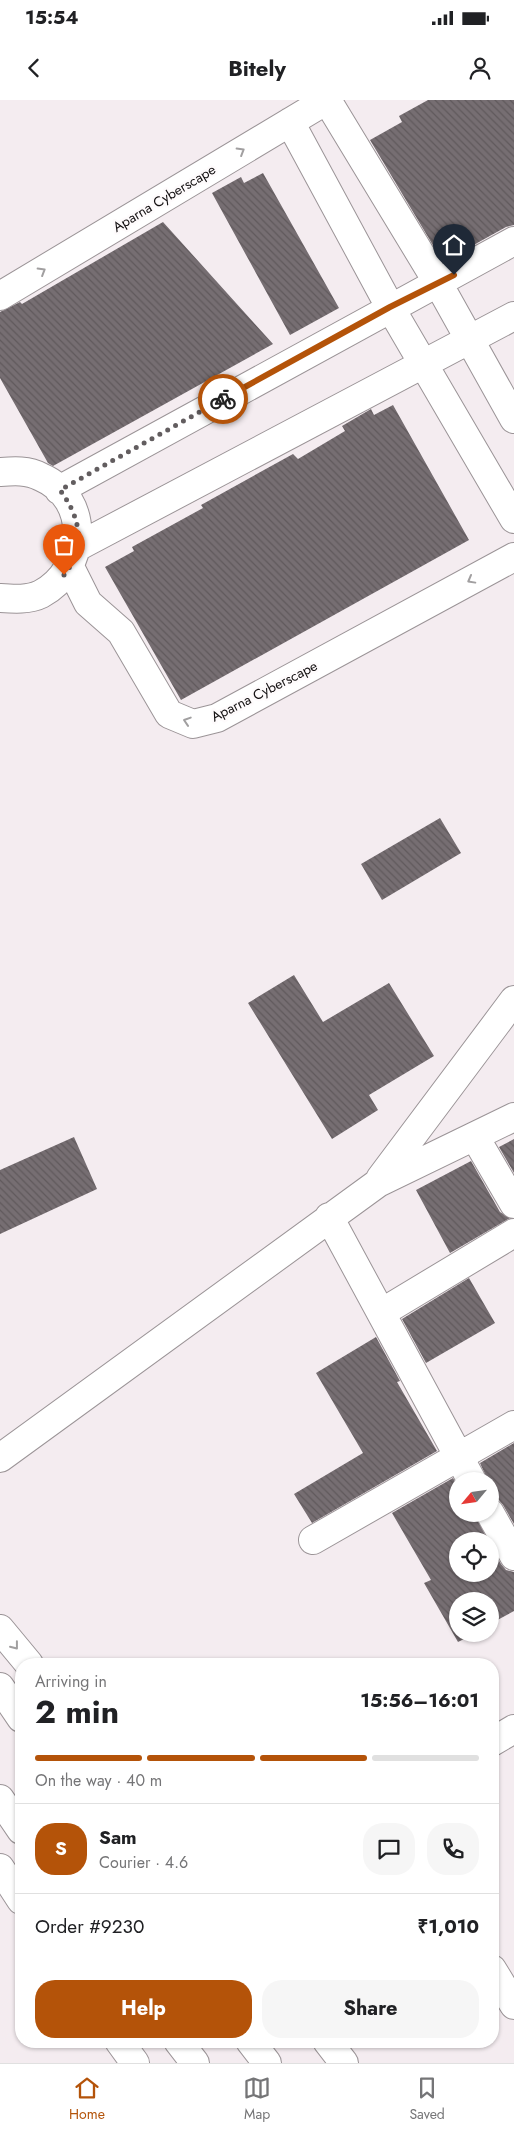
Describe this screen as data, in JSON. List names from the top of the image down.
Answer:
{
  "streets": {
    "street": ["Aparna Cyberscape"]
  },
  "north": "bottom left",
  "page": {
    "status": "15:54",
    "header": "Bitely",
    "heading": ["2 min", "Arriving in", "15:56–16:01"],
    "panel": [
      "Sam",
      "Courier · 4.6",
      "Order #9230",
      "₹1,010"
    ],
    "bar": "On the way · 40 m",
    "round": "S",
    "buttons": ["Help", "Share"],
    "tabs": ["Home", "Map", "Saved"]
  }
}
